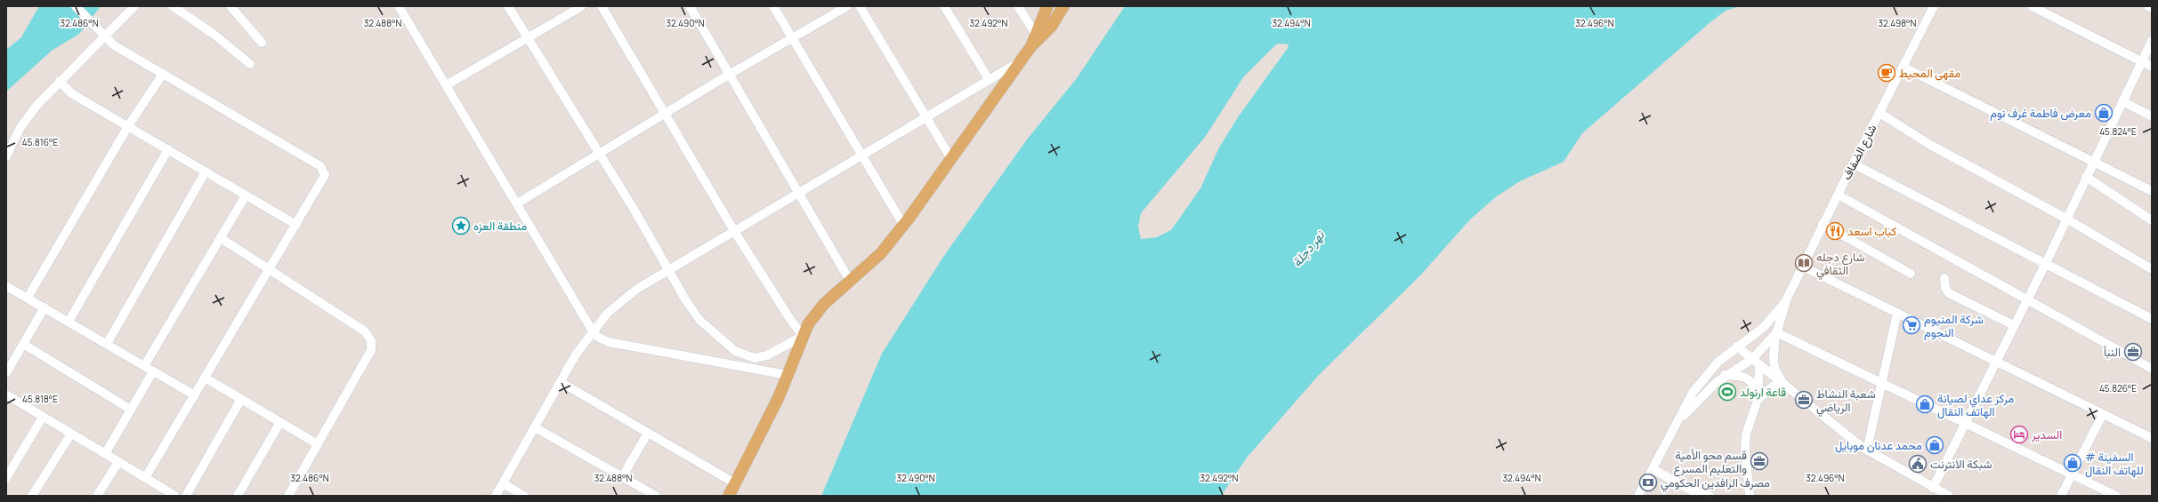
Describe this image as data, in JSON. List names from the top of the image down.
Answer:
{
  "streets": {
    "street": ["شارع الضفاف"]
  },
  "water": ["نهر دجلة"],
  "places": {
    "cafe": ["مقهى المحيط"],
    "shop": [
      "معرض فاطمة غرف نوم",
      "مركز عداي لصيانة الهاتف النقال",
      "محمد عدنان موبايل",
      "# السفينة للهاتف النقال"
    ],
    "place": ["منطقة العزه"],
    "restaurant": ["كباب اسعد"],
    "library": ["شارع دجله الثقافي"],
    "supermarket": ["شركة المنيوم النجوم"],
    "office": ["النبأ", "شعبة النشاط الرياضي", "قسم محو الأمية والتعليم المسرع"],
    "sports": ["قاعة ارنولد"],
    "hotel": ["السدير"],
    "public building": ["شبكة الانترنت"],
    "bank": ["مصرف الرافدين الحكومي"]
  },
  "coordinates": [
    "32.486°N",
    "32.488°N",
    "32.490°N",
    "32.492°N",
    "32.494°N",
    "32.496°N",
    "32.498°N",
    "45.824°E",
    "45.816°E",
    "45.826°E",
    "45.818°E"
  ]
}
